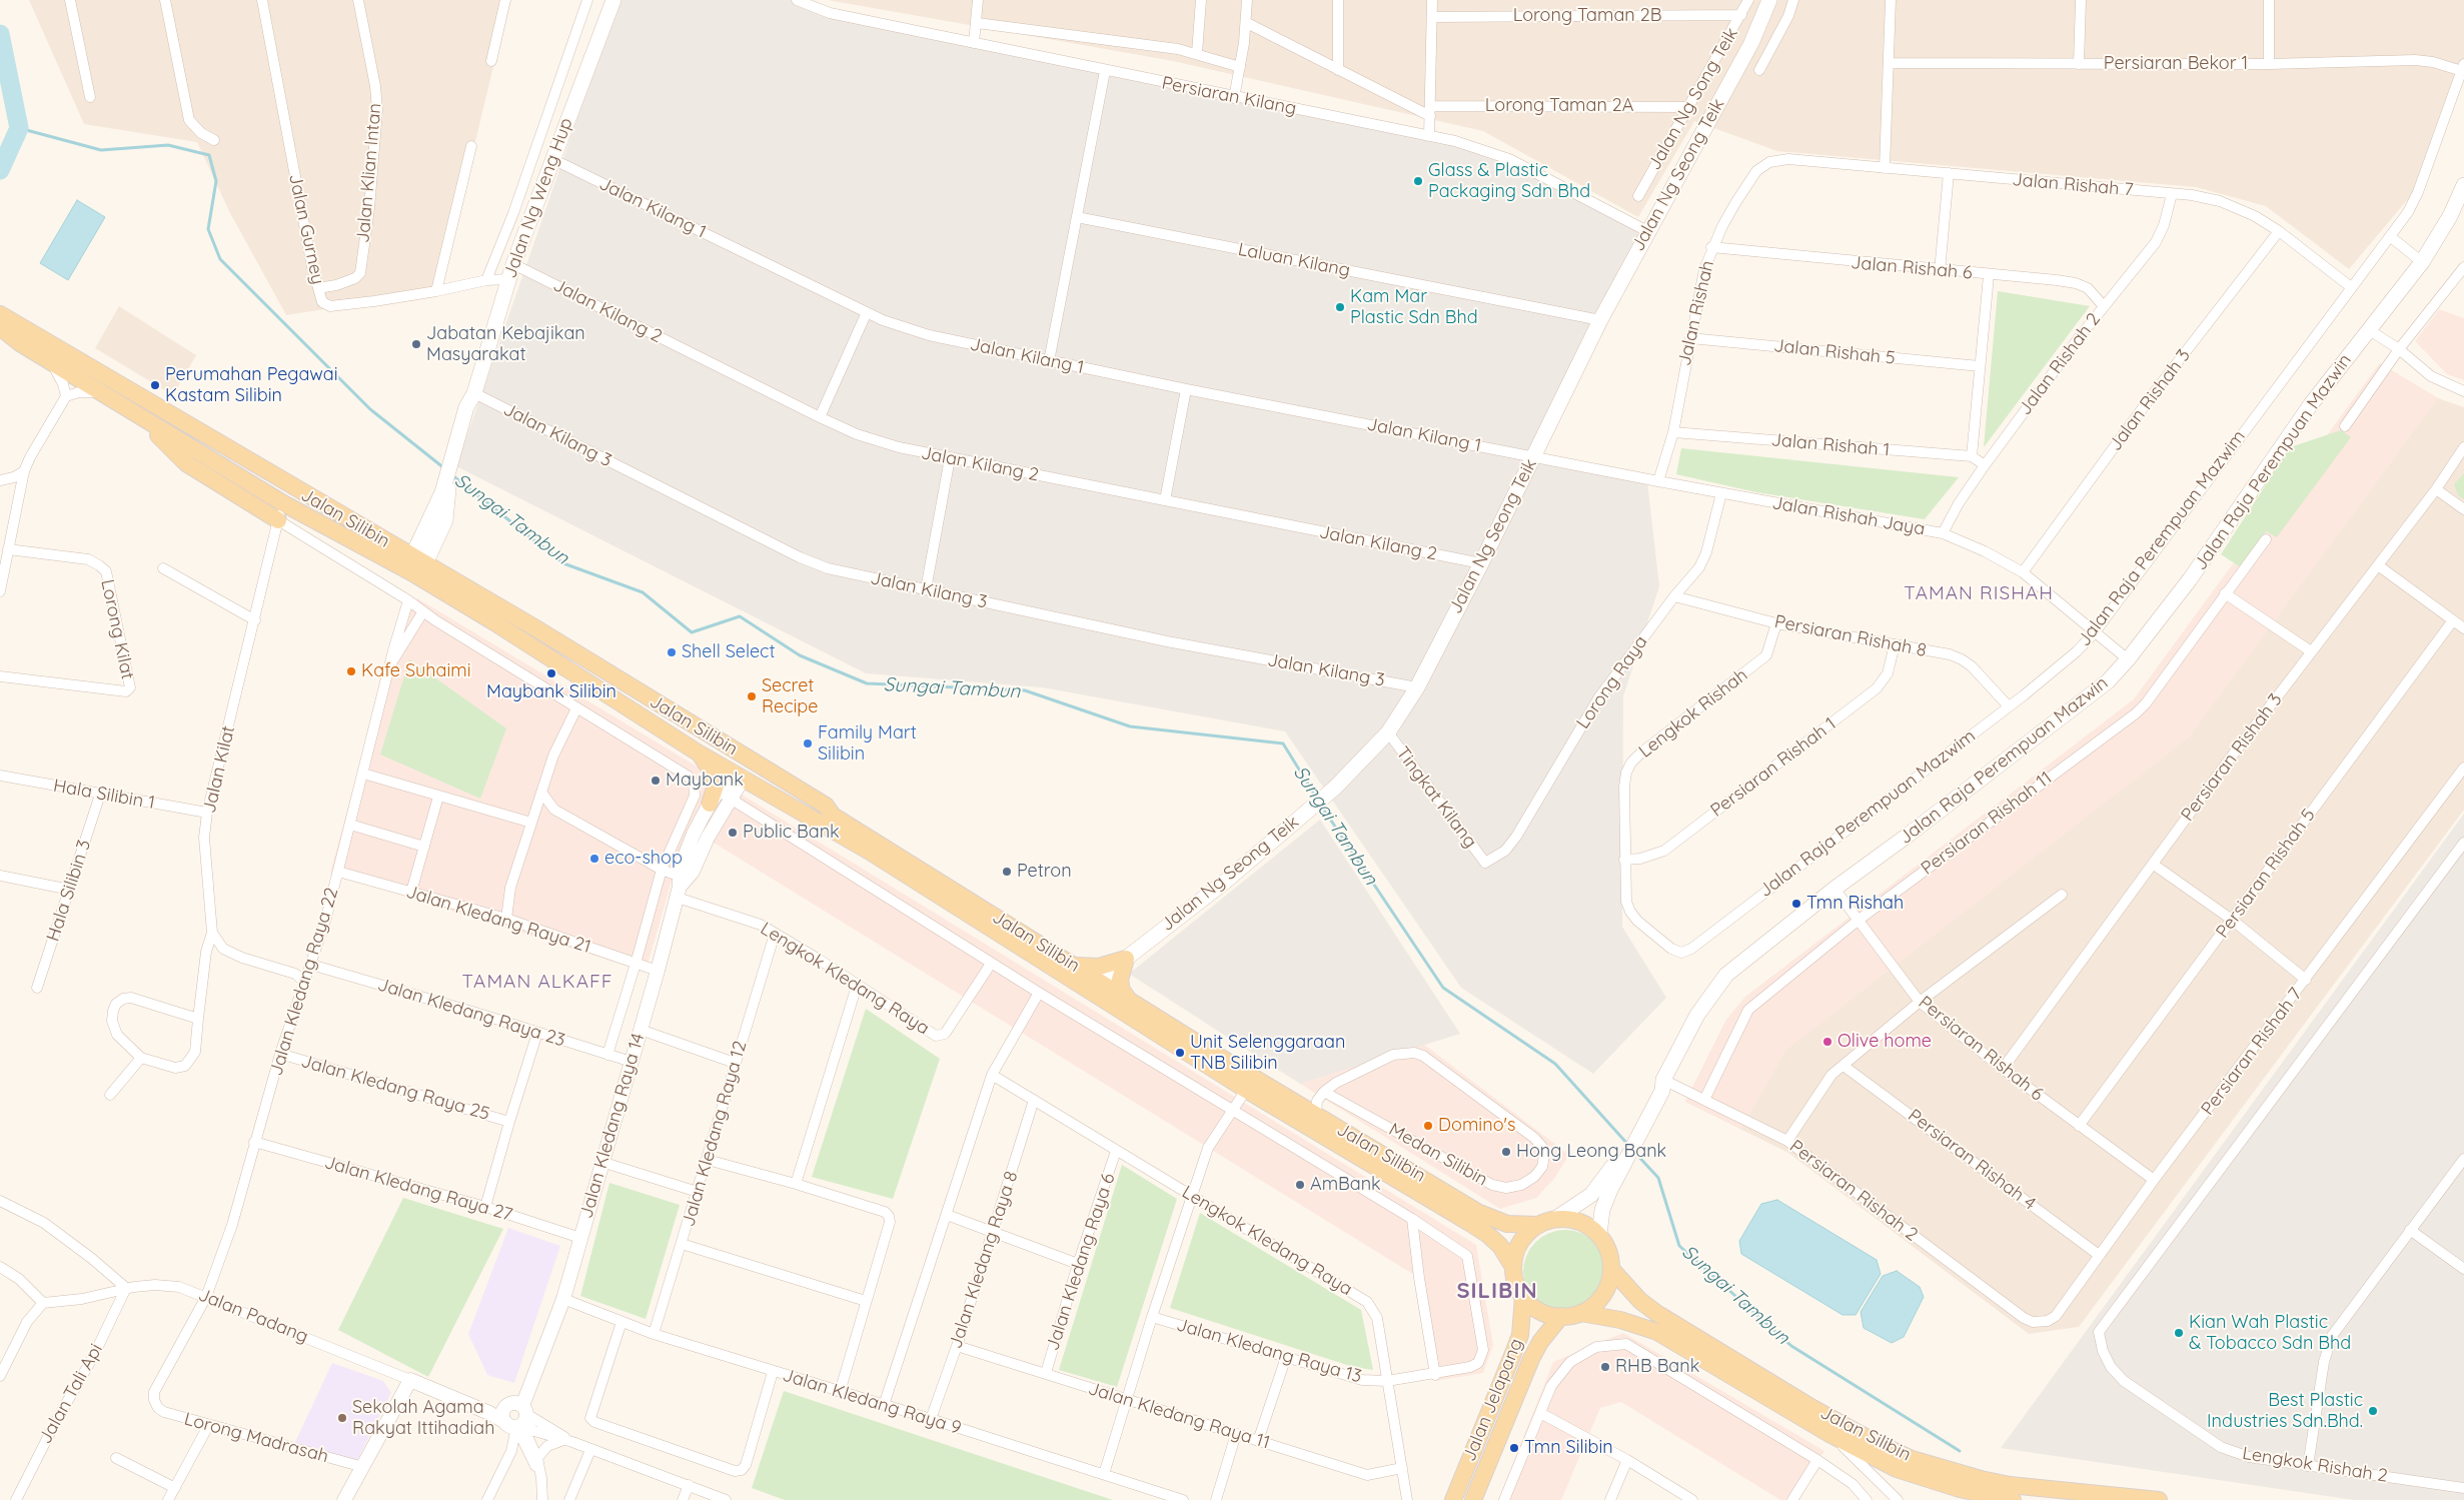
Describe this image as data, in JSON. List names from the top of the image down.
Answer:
{
  "streets": {
    "main road": [
      "Jalan Ng Seong Teik",
      "Jalan Ng Weng Hup",
      "Jalan Raja Perempuan Mazwin",
      "Jalan Silibin",
      "Jalan Jelapang"
    ],
    "street": [
      "Lorong Taman 2B",
      "Persiaran Bekor 1",
      "Persiaran Kilang",
      "Jalan Ng Song Teik",
      "Lorong Taman 2A",
      "Jalan Klian Intan",
      "Jalan Rishah 7",
      "Jalan Kilang 1",
      "Jalan Gurney",
      "Laluan Kilang",
      "Jalan Rishah 6",
      "Jalan Kilang 2",
      "Jalan Rishah",
      "Jalan Rishah 5",
      "Jalan Rishah 2",
      "Jalan Rishah 3",
      "Jalan Kilang 3",
      "Jalan Rishah 1",
      "Jalan Rishah Jaya",
      "Jalan Raja Perempuan Mazwim",
      "Lorong Kilat",
      "Persiaran Rishah 8",
      "Lorong Raya",
      "Lengkok Rishah",
      "Persiaran Rishah 3",
      "Persiaran Rishah 1",
      "Jalan Kilat",
      "Hala Silibin 1",
      "Tingkat Kilang",
      "Persiaran Rishah 11",
      "Persiaran Rishah 5",
      "Hala Silibin 3",
      "Jalan Kledang Raya 21",
      "Lengkok Kledang Raya",
      "Jalan Kledang Raya 22",
      "Jalan Kledang Raya 23",
      "Persiaran Rishah 6",
      "Persiaran Rishah 7",
      "Jalan Kledang Raya 25",
      "Jalan Kledang Raya 14",
      "Jalan Kledang Raya 12",
      "Medan Silibin",
      "Persiaran Rishah 4",
      "Jalan Kledang Raya 27",
      "Persiaran Rishah 2",
      "Jalan Kledang Raya 8",
      "Jalan Kledang Raya 6",
      "Jalan Padang",
      "Jalan Kledang Raya 13",
      "Jalan Tali Api",
      "Jalan Kledang Raya 9",
      "Jalan Kledang Raya 11",
      "Lorong Madrasah",
      "Lengkok Rishah 2"
    ]
  },
  "crossings": [
    ["Lorong Taman 2B", "Jalan Ng Song Teik"],
    ["Persiaran Bekor 1", "Jalan Raja Perempuan Mazwim"],
    ["Persiaran Kilang", "Jalan Ng Seong Teik"],
    ["Jalan Ng Song Teik", "Lorong Taman 2A"],
    ["Jalan Klian Intan", "Jalan Gurney"],
    ["Jalan Ng Seong Teik", "Jalan Kilang 1"],
    ["Jalan Ng Seong Teik", "Laluan Kilang"],
    ["Jalan Ng Seong Teik", "Jalan Kilang 2"],
    ["Jalan Ng Seong Teik", "Jalan Kilang 3"],
    ["Jalan Ng Seong Teik", "Jalan Rishah Jaya"],
    ["Jalan Ng Seong Teik", "Jalan Silibin"],
    ["Jalan Ng Seong Teik", "Tingkat Kilang"],
    ["Jalan Rishah 7", "Jalan Rishah"],
    ["Jalan Rishah 7", "Jalan Rishah 2"],
    ["Jalan Rishah 7", "Jalan Rishah 3"],
    ["Jalan Rishah 7", "Jalan Raja Perempuan Mazwim"],
    ["Jalan Ng Weng Hup", "Jalan Kilang 1"],
    ["Jalan Ng Weng Hup", "Jalan Gurney"],
    ["Jalan Ng Weng Hup", "Jalan Kilang 2"],
    ["Jalan Ng Weng Hup", "Jalan Kilang 3"],
    ["Jalan Ng Weng Hup", "Jalan Silibin"],
    ["Jalan Kilang 1", "Jalan Rishah Jaya"],
    ["Jalan Rishah 6", "Jalan Rishah"],
    ["Jalan Rishah 6", "Jalan Rishah 2"],
    ["Jalan Rishah", "Jalan Rishah 5"],
    ["Jalan Rishah", "Jalan Rishah 1"],
    ["Jalan Rishah", "Jalan Rishah Jaya"],
    ["Jalan Rishah 2", "Jalan Rishah Jaya"],
    ["Jalan Rishah 3", "Jalan Rishah Jaya"],
    ["Jalan Raja Perempuan Mazwin", "Jalan Rishah Jaya"],
    ["Jalan Raja Perempuan Mazwin", "Jalan Silibin"],
    ["Jalan Raja Perempuan Mazwin", "Persiaran Rishah 6"],
    ["Jalan Raja Perempuan Mazwin", "Persiaran Rishah 2"],
    ["Jalan Raja Perempuan Mazwin", "Jalan Jelapang"],
    ["Jalan Rishah Jaya", "Jalan Raja Perempuan Mazwim"],
    ["Jalan Rishah Jaya", "Lorong Raya"],
    ["Jalan Silibin", "Jalan Kilat"],
    ["Jalan Silibin", "Jalan Kledang Raya 14"],
    ["Jalan Silibin", "Medan Silibin"],
    ["Jalan Silibin", "Jalan Jelapang"],
    ["Jalan Raja Perempuan Mazwim", "Persiaran Rishah 8"],
    ["Jalan Raja Perempuan Mazwim", "Lengkok Rishah"],
    ["Persiaran Rishah 8", "Lorong Raya"],
    ["Persiaran Rishah 8", "Lengkok Rishah"],
    ["Persiaran Rishah 8", "Persiaran Rishah 1"],
    ["Lorong Raya", "Tingkat Kilang"],
    ["Lengkok Rishah", "Persiaran Rishah 1"],
    ["Persiaran Rishah 3", "Persiaran Rishah 6"],
    ["Jalan Kilat", "Hala Silibin 1"],
    ["Hala Silibin 1", "Hala Silibin 3"],
    ["Persiaran Rishah 11", "Persiaran Rishah 6"],
    ["Persiaran Rishah 11", "Persiaran Rishah 2"],
    ["Persiaran Rishah 5", "Persiaran Rishah 6"],
    ["Jalan Kledang Raya 21", "Jalan Kledang Raya 22"],
    ["Jalan Kledang Raya 21", "Jalan Kledang Raya 14"],
    ["Lengkok Kledang Raya", "Jalan Kledang Raya 14"],
    ["Lengkok Kledang Raya", "Jalan Kledang Raya 12"],
    ["Lengkok Kledang Raya", "Jalan Kledang Raya 8"],
    ["Lengkok Kledang Raya", "Jalan Kledang Raya 6"],
    ["Lengkok Kledang Raya", "Jalan Kledang Raya 13"],
    ["Lengkok Kledang Raya", "Jalan Kledang Raya 11"],
    ["Jalan Kledang Raya 22", "Jalan Kledang Raya 23"],
    ["Jalan Kledang Raya 22", "Jalan Kledang Raya 25"],
    ["Jalan Kledang Raya 22", "Jalan Kledang Raya 27"],
    ["Jalan Kledang Raya 22", "Jalan Padang"],
    ["Jalan Kledang Raya 22", "Lorong Madrasah"],
    ["Jalan Kledang Raya 23", "Jalan Kledang Raya 14"],
    ["Persiaran Rishah 6", "Persiaran Rishah 7"],
    ["Persiaran Rishah 7", "Persiaran Rishah 4"],
    ["Persiaran Rishah 7", "Persiaran Rishah 2"],
    ["Jalan Kledang Raya 14", "Jalan Kledang Raya 27"],
    ["Jalan Kledang Raya 14", "Jalan Padang"],
    ["Jalan Kledang Raya 14", "Jalan Kledang Raya 9"],
    ["Jalan Kledang Raya 12", "Jalan Kledang Raya 9"],
    ["Jalan Kledang Raya 8", "Jalan Kledang Raya 9"],
    ["Jalan Kledang Raya 8", "Jalan Kledang Raya 11"],
    ["Jalan Kledang Raya 6", "Jalan Kledang Raya 11"],
    ["Jalan Padang", "Jalan Tali Api"]
  ],
  "districts": ["TAMAN RISHAH", "TAMAN ALKAFF", "SILIBIN"],
  "water": ["Sungai Tambun"],
  "places": [
    "Glass & Plastic Packaging Sdn Bhd",
    "Kam Mar Plastic Sdn Bhd",
    "Jabatan Kebajikan Masyarakat",
    "Perumahan Pegawai Kastam Silibin",
    "Shell Select",
    "Kafe Suhaimi",
    "Maybank Silibin",
    "Secret Recipe",
    "Family Mart Silibin",
    "Maybank",
    "Public Bank",
    "eco-shop",
    "Petron",
    "Tmn Rishah",
    "Olive home",
    "Unit Selenggaraan TNB Silibin",
    "Domino's",
    "Hong Leong Bank",
    "AmBank",
    "Kian Wah Plastic & Tobacco Sdn Bhd",
    "RHB Bank",
    "Best Plastic Industries Sdn.Bhd.",
    "Sekolah Agama Rakyat Ittihadiah",
    "Tmn Silibin"
  ]
}
